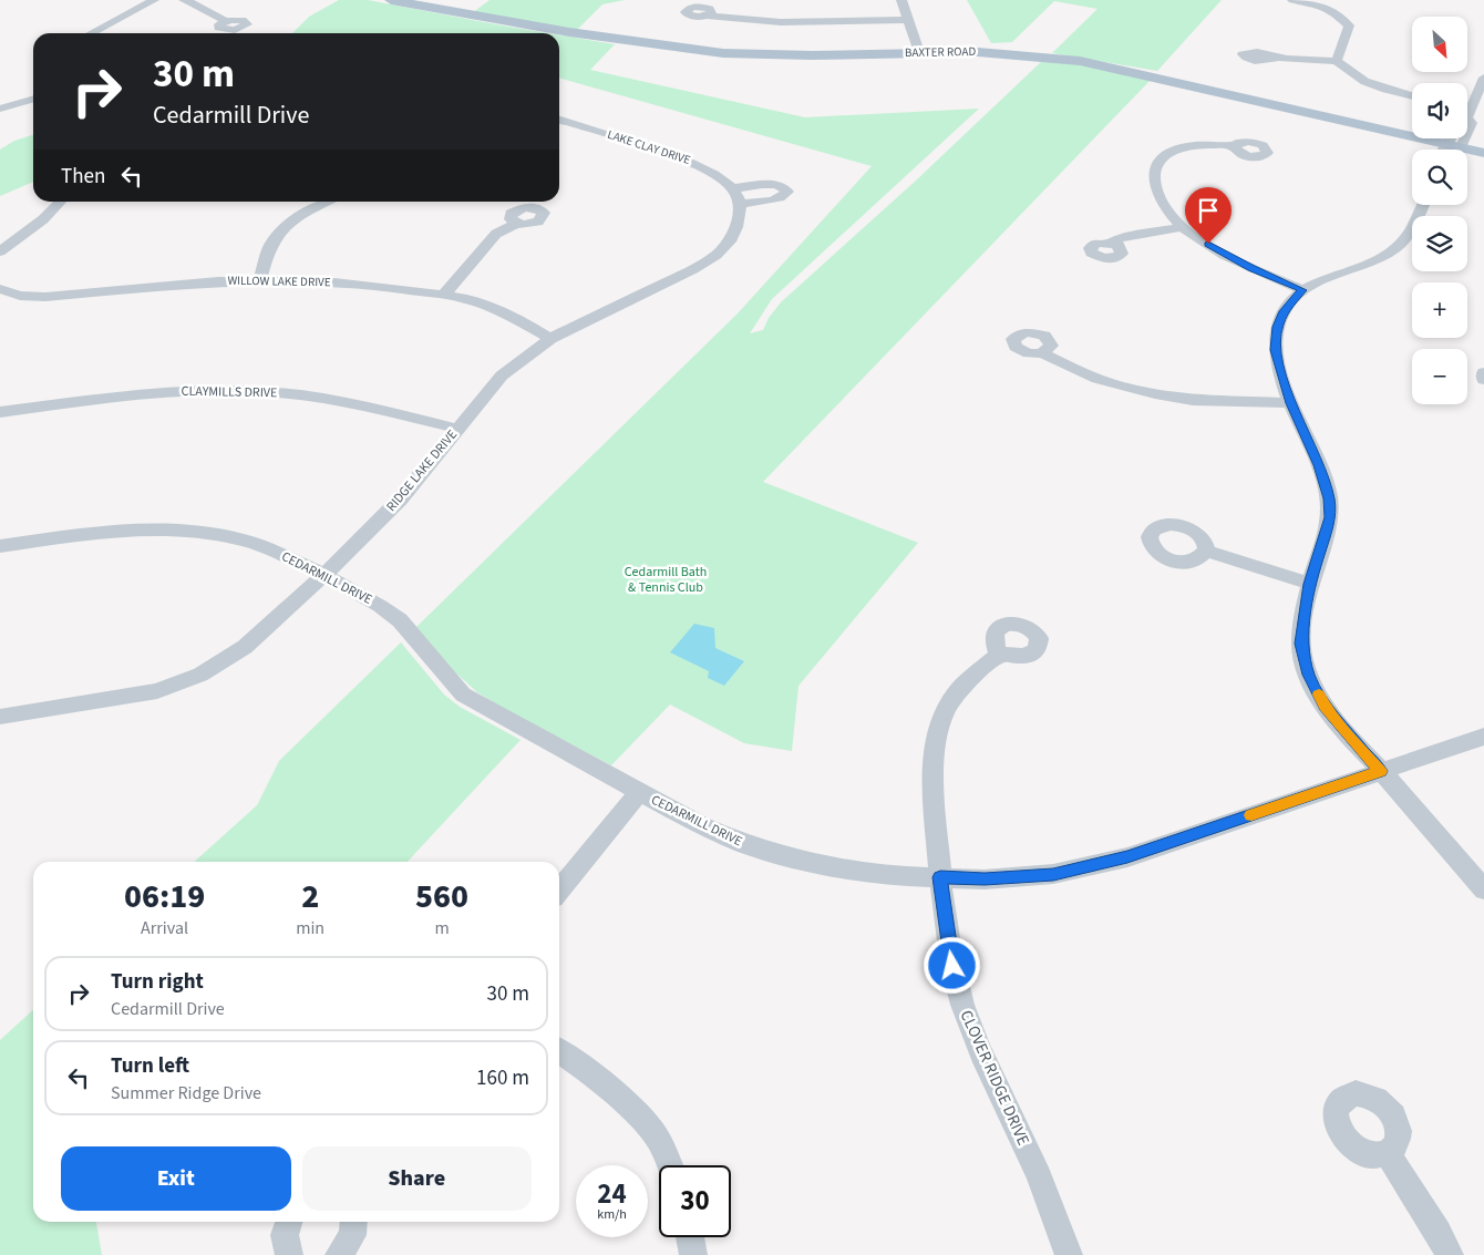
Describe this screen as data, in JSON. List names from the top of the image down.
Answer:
{
  "streets": {
    "main road": ["BAXTER ROAD"],
    "street": [
      "LAKE CLAY DRIVE",
      "WILLOW LAKE DRIVE",
      "CLAYMILLS DRIVE",
      "RIDGE LAKE DRIVE",
      "CEDARMILL DRIVE",
      "CLOVER RIDGE DRIVE"
    ]
  },
  "crossings": [
    ["LAKE CLAY DRIVE", "RIDGE LAKE DRIVE"],
    ["WILLOW LAKE DRIVE", "RIDGE LAKE DRIVE"],
    ["CLAYMILLS DRIVE", "RIDGE LAKE DRIVE"],
    ["RIDGE LAKE DRIVE", "CEDARMILL DRIVE"],
    ["CEDARMILL DRIVE", "CLOVER RIDGE DRIVE"]
  ],
  "parks": ["Cedarmill Bath & Tennis Club"],
  "north": "bottom right",
  "page": {
    "map_buttons": ["+", "−"],
    "turn": ["30 m", "Cedarmill Drive"],
    "then": "Then",
    "eta": [
      "06:19",
      "Arrival",
      "2",
      "min",
      "560",
      "m"
    ],
    "list": [
      {
        "name": "Turn right",
        "note": "Cedarmill Drive",
        "value": "30 m"
      },
      {
        "name": "Turn left",
        "note": "Summer Ridge Drive",
        "value": "160 m"
      }
    ],
    "buttons": ["Exit", "Share"],
    "speed": "24 km/h",
    "limit": "30"
  }
}
